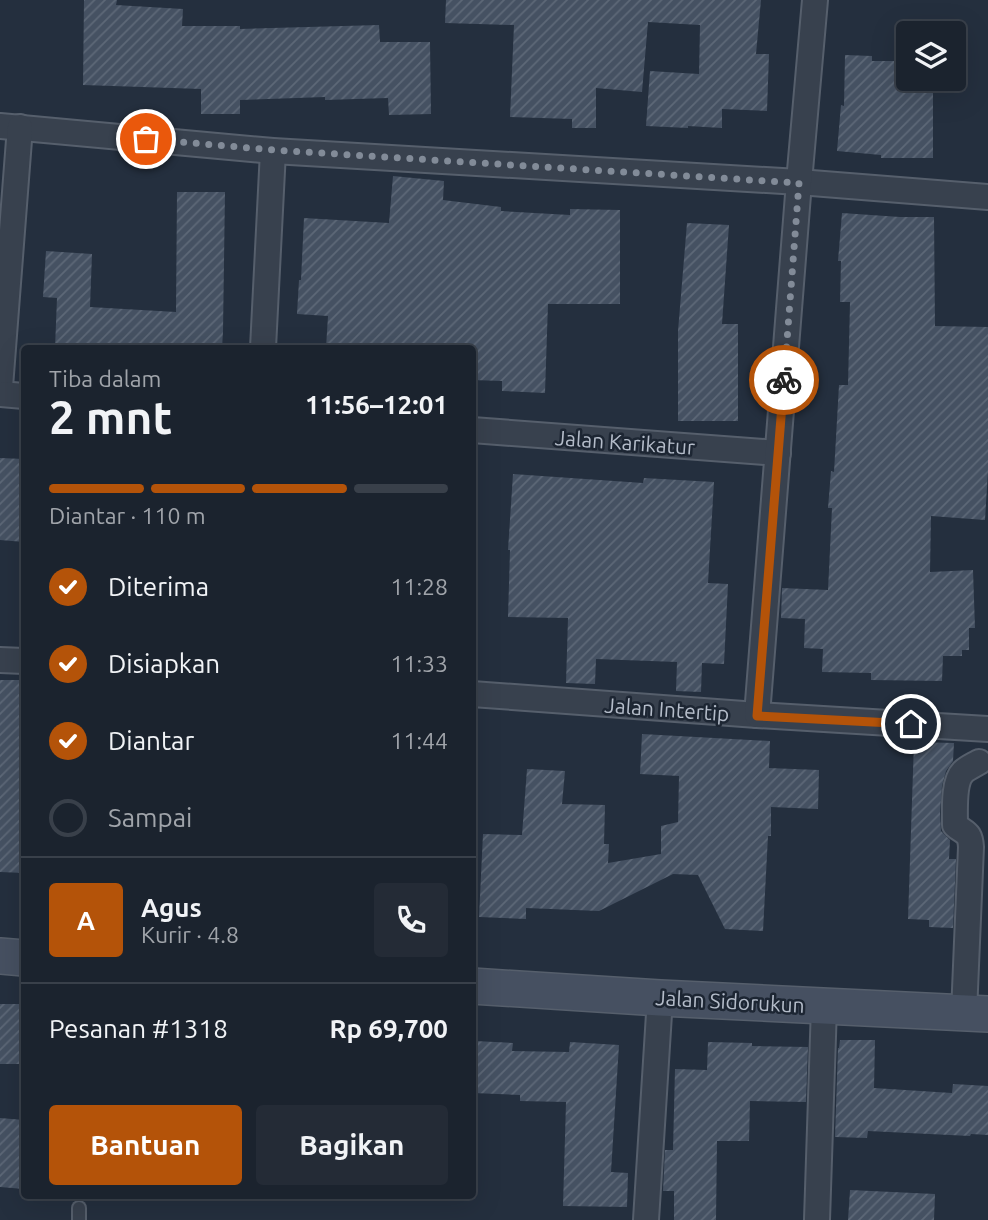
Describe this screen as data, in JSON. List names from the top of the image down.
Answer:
{
  "streets": {
    "street": ["Jalan Karikatur", "Jalan Intertip", "Jalan Sidorukun"]
  },
  "page": {
    "heading": ["2 mnt", "Tiba dalam", "11:56–12:01"],
    "panel": [
      "Agus",
      "Kurir · 4.8",
      "Pesanan #1318",
      "Rp 69,700"
    ],
    "bar": "Diantar · 110 m",
    "list": [
      ["Diterima", "11:28"],
      ["Disiapkan", "11:33"],
      ["Diantar", "11:44"],
      "Sampai"
    ],
    "round": "A",
    "buttons": ["Bantuan", "Bagikan"]
  }
}
